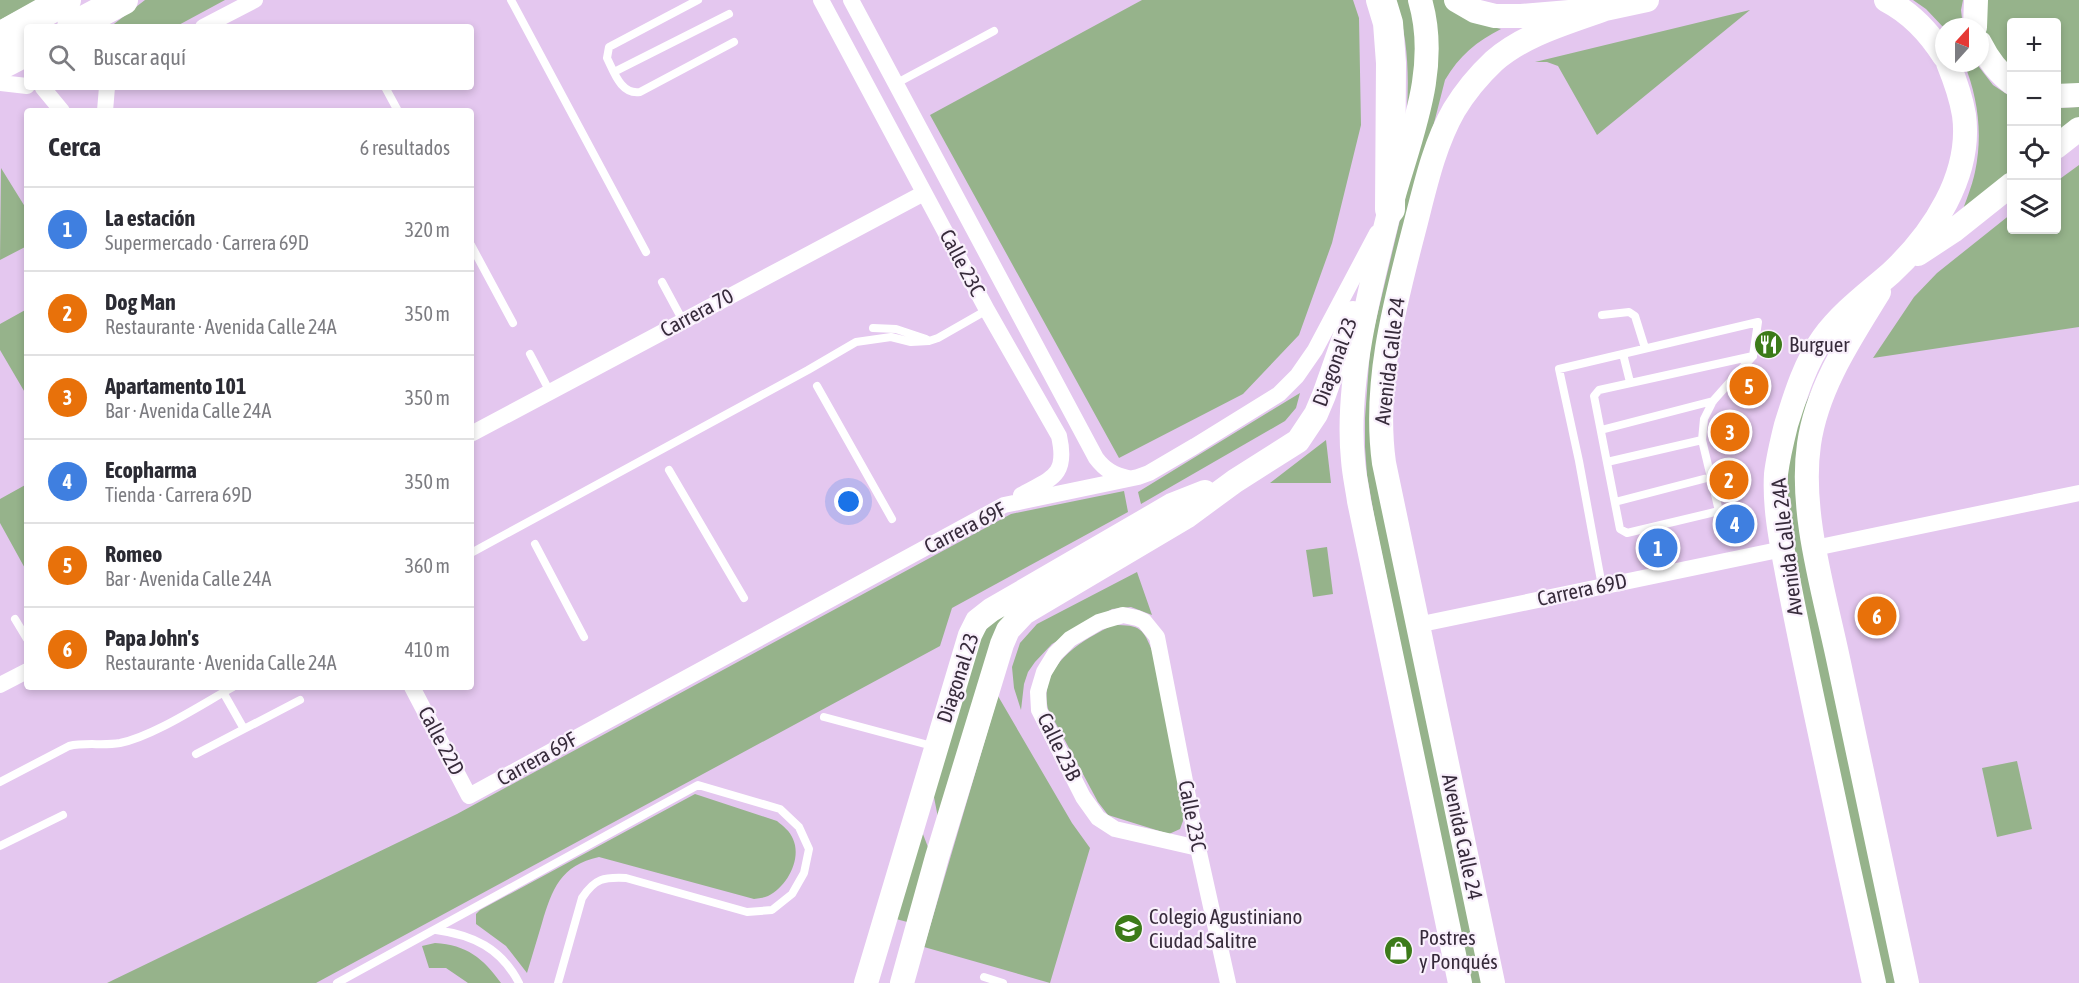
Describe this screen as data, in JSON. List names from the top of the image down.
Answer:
{
  "streets": {
    "main road": ["Avenida Calle 24", "Diagonal 23", "Avenida Calle 24A"],
    "street": [
      "Calle 23C",
      "Carrera 70",
      "Carrera 69F",
      "Carrera 69D",
      "Calle 22D",
      "Calle 23B"
    ]
  },
  "crossings": [
    ["Calle 23C", "Carrera 70"],
    ["Calle 23C", "Carrera 69F"],
    ["Calle 23C", "Calle 23B"],
    ["Avenida Calle 24", "Diagonal 23"],
    ["Avenida Calle 24", "Carrera 69F"],
    ["Avenida Calle 24", "Carrera 69D"],
    ["Diagonal 23", "Carrera 69F"],
    ["Carrera 69F", "Calle 22D"],
    ["Avenida Calle 24A", "Carrera 69D"]
  ],
  "places": {
    "restaurant": ["Burguer"],
    "school or university": ["Colegio Agustiniano Ciudad Salitre"],
    "shop": ["Postres y Ponqués"]
  },
  "north": "top",
  "page": {
    "map_buttons": ["+", "−"],
    "search": "Buscar aquí",
    "heading": ["Cerca", "6 resultados"],
    "list": [
      {
        "mark": "1",
        "name": "La estación",
        "note": "Supermercado · Carrera 69D",
        "value": "320 m"
      },
      {
        "mark": "2",
        "name": "Dog Man",
        "note": "Restaurante · Avenida Calle 24A",
        "value": "350 m"
      },
      {
        "mark": "3",
        "name": "Apartamento 101",
        "note": "Bar · Avenida Calle 24A",
        "value": "350 m"
      },
      {
        "mark": "4",
        "name": "Ecopharma",
        "note": "Tienda · Carrera 69D",
        "value": "350 m"
      },
      {
        "mark": "5",
        "name": "Romeo",
        "note": "Bar · Avenida Calle 24A",
        "value": "360 m"
      },
      {
        "mark": "6",
        "name": "Papa John's",
        "note": "Restaurante · Avenida Calle 24A",
        "value": "410 m"
      }
    ],
    "pins": [
      "5",
      "3",
      "2",
      "4",
      "1",
      "6"
    ]
  }
}
